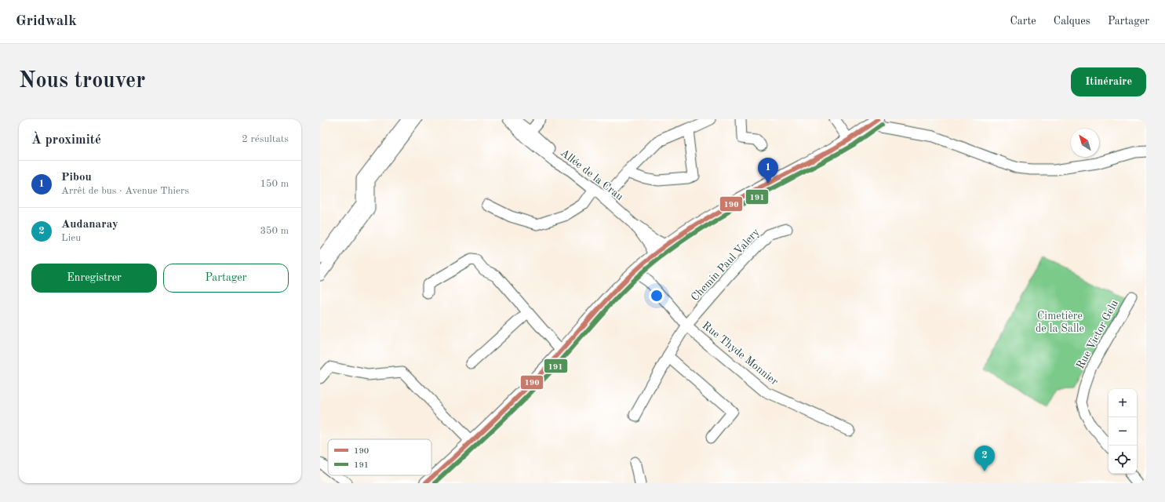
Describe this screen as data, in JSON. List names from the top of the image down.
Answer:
{
  "streets": {
    "street": [
      "Allée de la Crau",
      "Chemin Paul Valery",
      "Rue Victor Gelu",
      "Rue Thyde Monnier"
    ]
  },
  "crossings": [
    ["Chemin Paul Valery", "Rue Thyde Monnier"]
  ],
  "parks": ["Cimetière de la Salle"],
  "lines": ["transit line 190", "transit line 191"],
  "legend": ["190", "191"],
  "north": "top left",
  "page": {
    "header": "Gridwalk",
    "nav": ["Carte", "Calques", "Partager"],
    "buttons": [
      "Itinéraire",
      ["Enregistrer", "Partager"]
    ],
    "title": "Nous trouver",
    "heading": ["À proximité", "2 résultats"],
    "pins": ["1", "2"],
    "list": [
      {
        "mark": "1",
        "name": "Pibou",
        "note": "Arrêt de bus · Avenue Thiers",
        "value": "150 m"
      },
      {
        "mark": "2",
        "name": "Audanaray",
        "note": "Lieu",
        "value": "350 m"
      }
    ],
    "map_buttons": ["+", "−"]
  }
}
